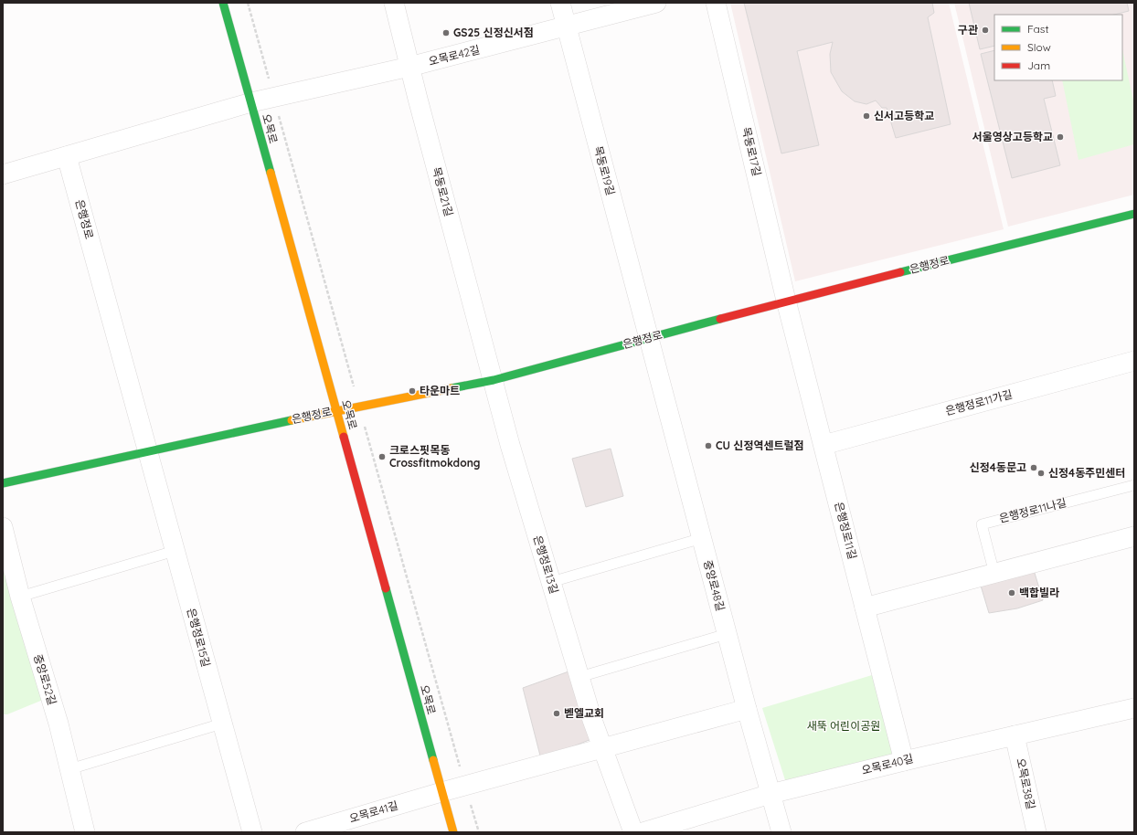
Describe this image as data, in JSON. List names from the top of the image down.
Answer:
{
  "streets": {
    "street": [
      "오목로42길",
      "오목로",
      "목동로17길",
      "목동로19길",
      "목동로21길",
      "은행정로",
      "은행정로11가길",
      "은행정로11길",
      "은행정로13길",
      "중앙로48길",
      "은행정로15길",
      "중앙로52길",
      "오목로40길",
      "오목로38길",
      "오목로41길"
    ],
    "lane": ["은행정로11나길"]
  },
  "crossings": [
    ["오목로42길", "오목로"],
    ["오목로42길", "목동로19길"],
    ["오목로42길", "목동로21길"],
    ["오목로42길", "은행정로"],
    ["오목로", "은행정로"],
    ["오목로", "오목로41길"],
    ["목동로17길", "은행정로"],
    ["목동로17길", "은행정로11길"],
    ["목동로19길", "은행정로"],
    ["목동로19길", "중앙로48길"],
    ["목동로21길", "은행정로"],
    ["목동로21길", "은행정로13길"],
    ["은행정로", "은행정로11길"],
    ["은행정로", "은행정로13길"],
    ["은행정로", "중앙로48길"],
    ["은행정로", "은행정로15길"],
    ["은행정로11가길", "은행정로11길"],
    ["은행정로11길", "오목로40길"],
    ["은행정로13길", "오목로41길"],
    ["중앙로48길", "오목로40길"],
    ["오목로40길", "오목로38길"]
  ],
  "parks": ["새뚝 어린이공원"],
  "places": [
    "구관",
    "GS25 신정신서점",
    "신서고등학교",
    "서울영상고등학교",
    "타운마트",
    "CU 신정역센트럴점",
    "크로스핏목동 Crossfitmokdong",
    "신정4동문고",
    "신정4동주민센터",
    "백합빌라",
    "벧엘교회"
  ],
  "legend": ["Fast", "Slow", "Jam"]
}
